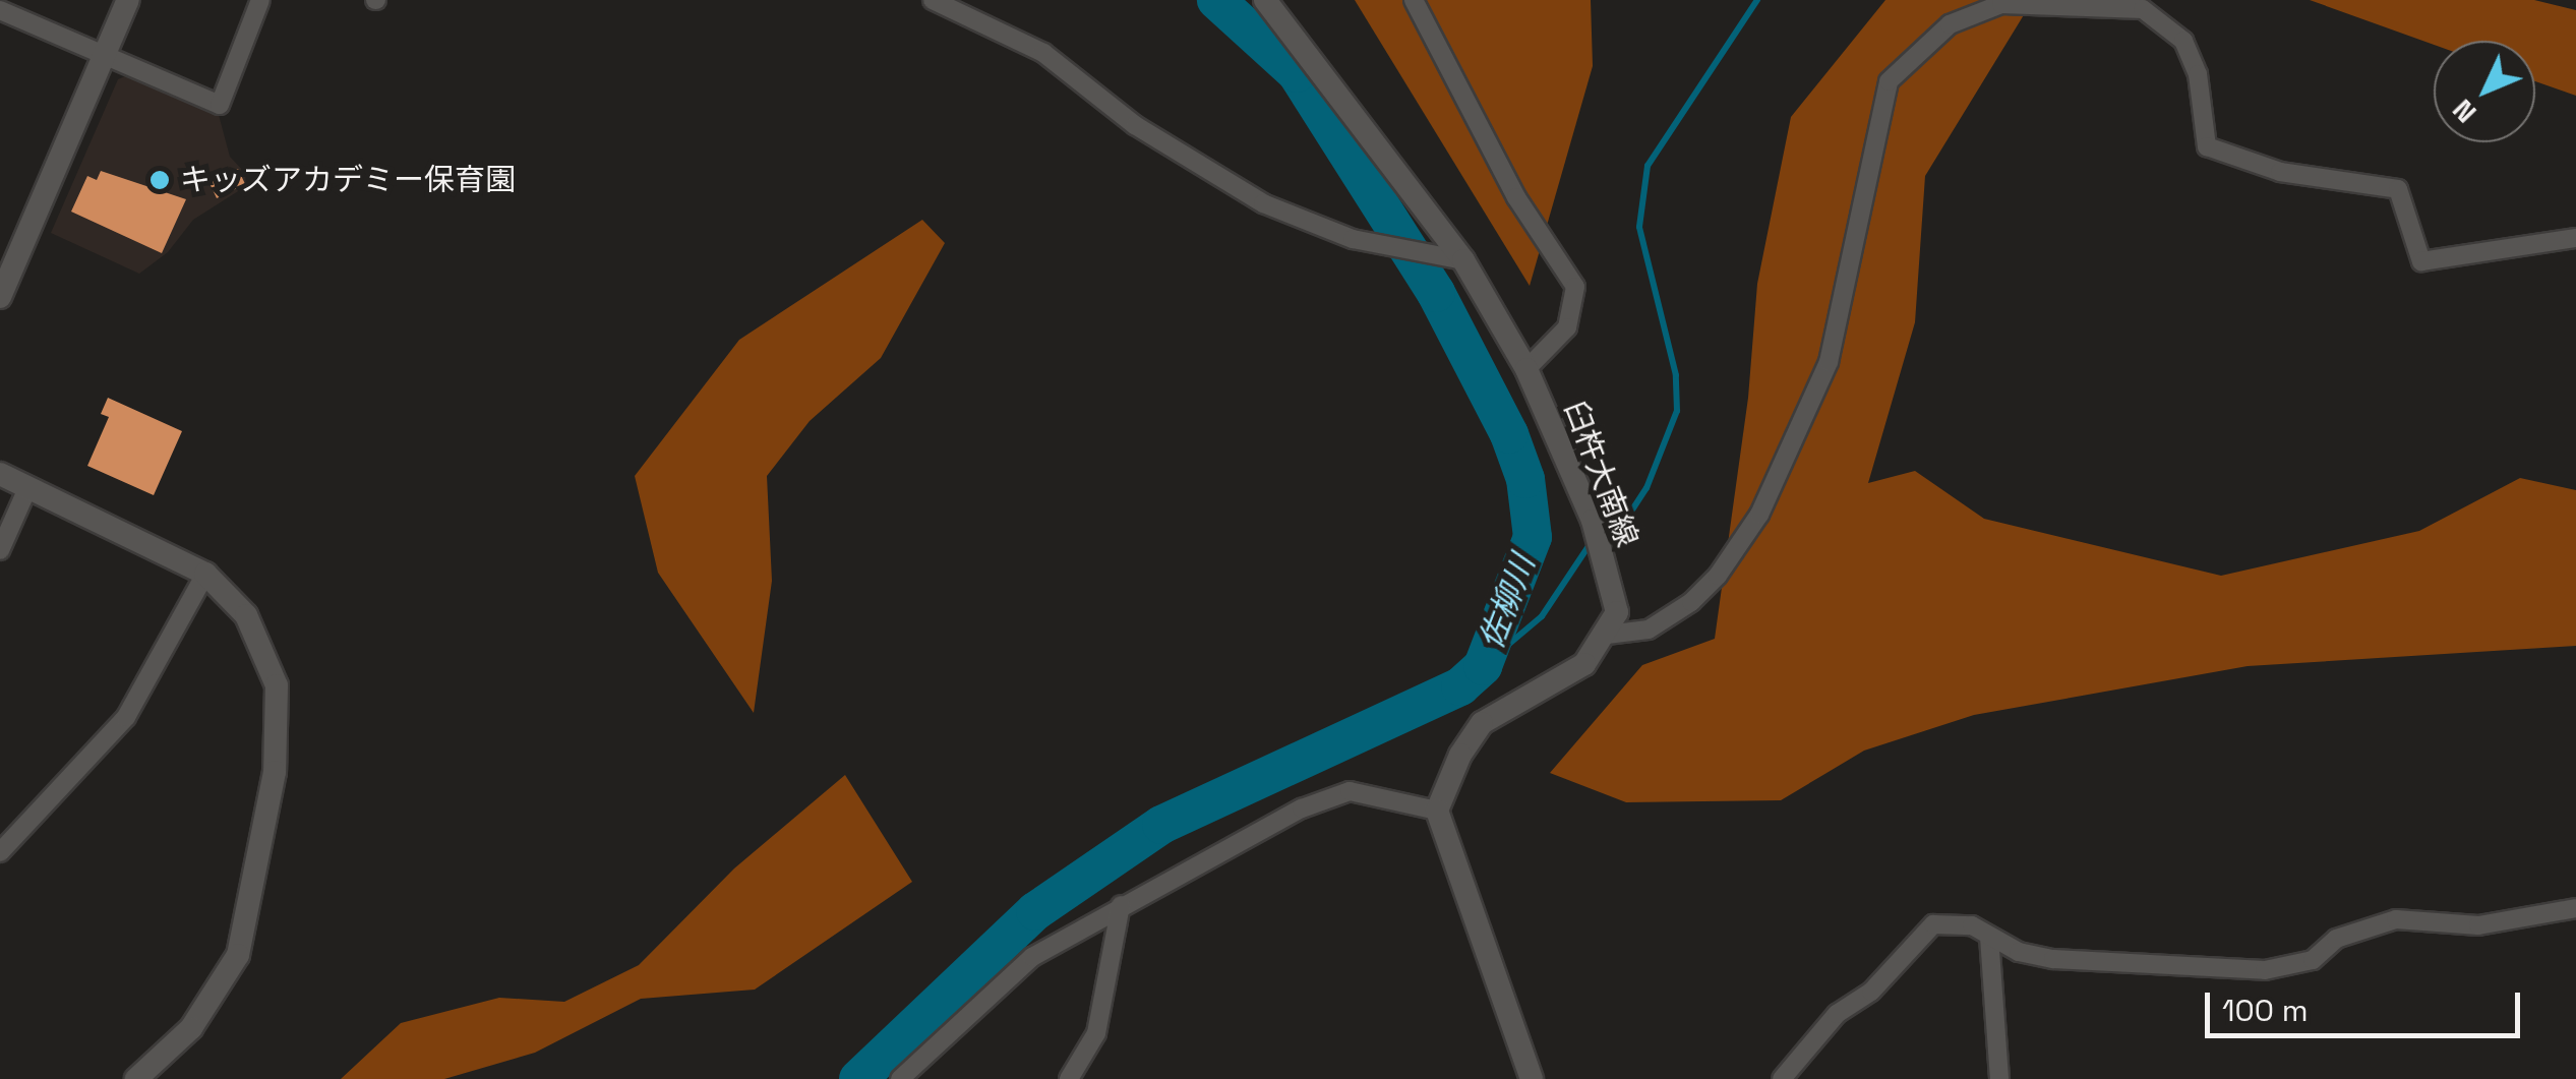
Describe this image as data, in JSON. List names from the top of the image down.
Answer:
{
  "streets": {
    "main road": ["臼杵大南線"]
  },
  "water": ["佐柳川"],
  "places": ["キッズアカデミー保育園"],
  "scale_bar": "100 m",
  "north": "bottom left"
}
